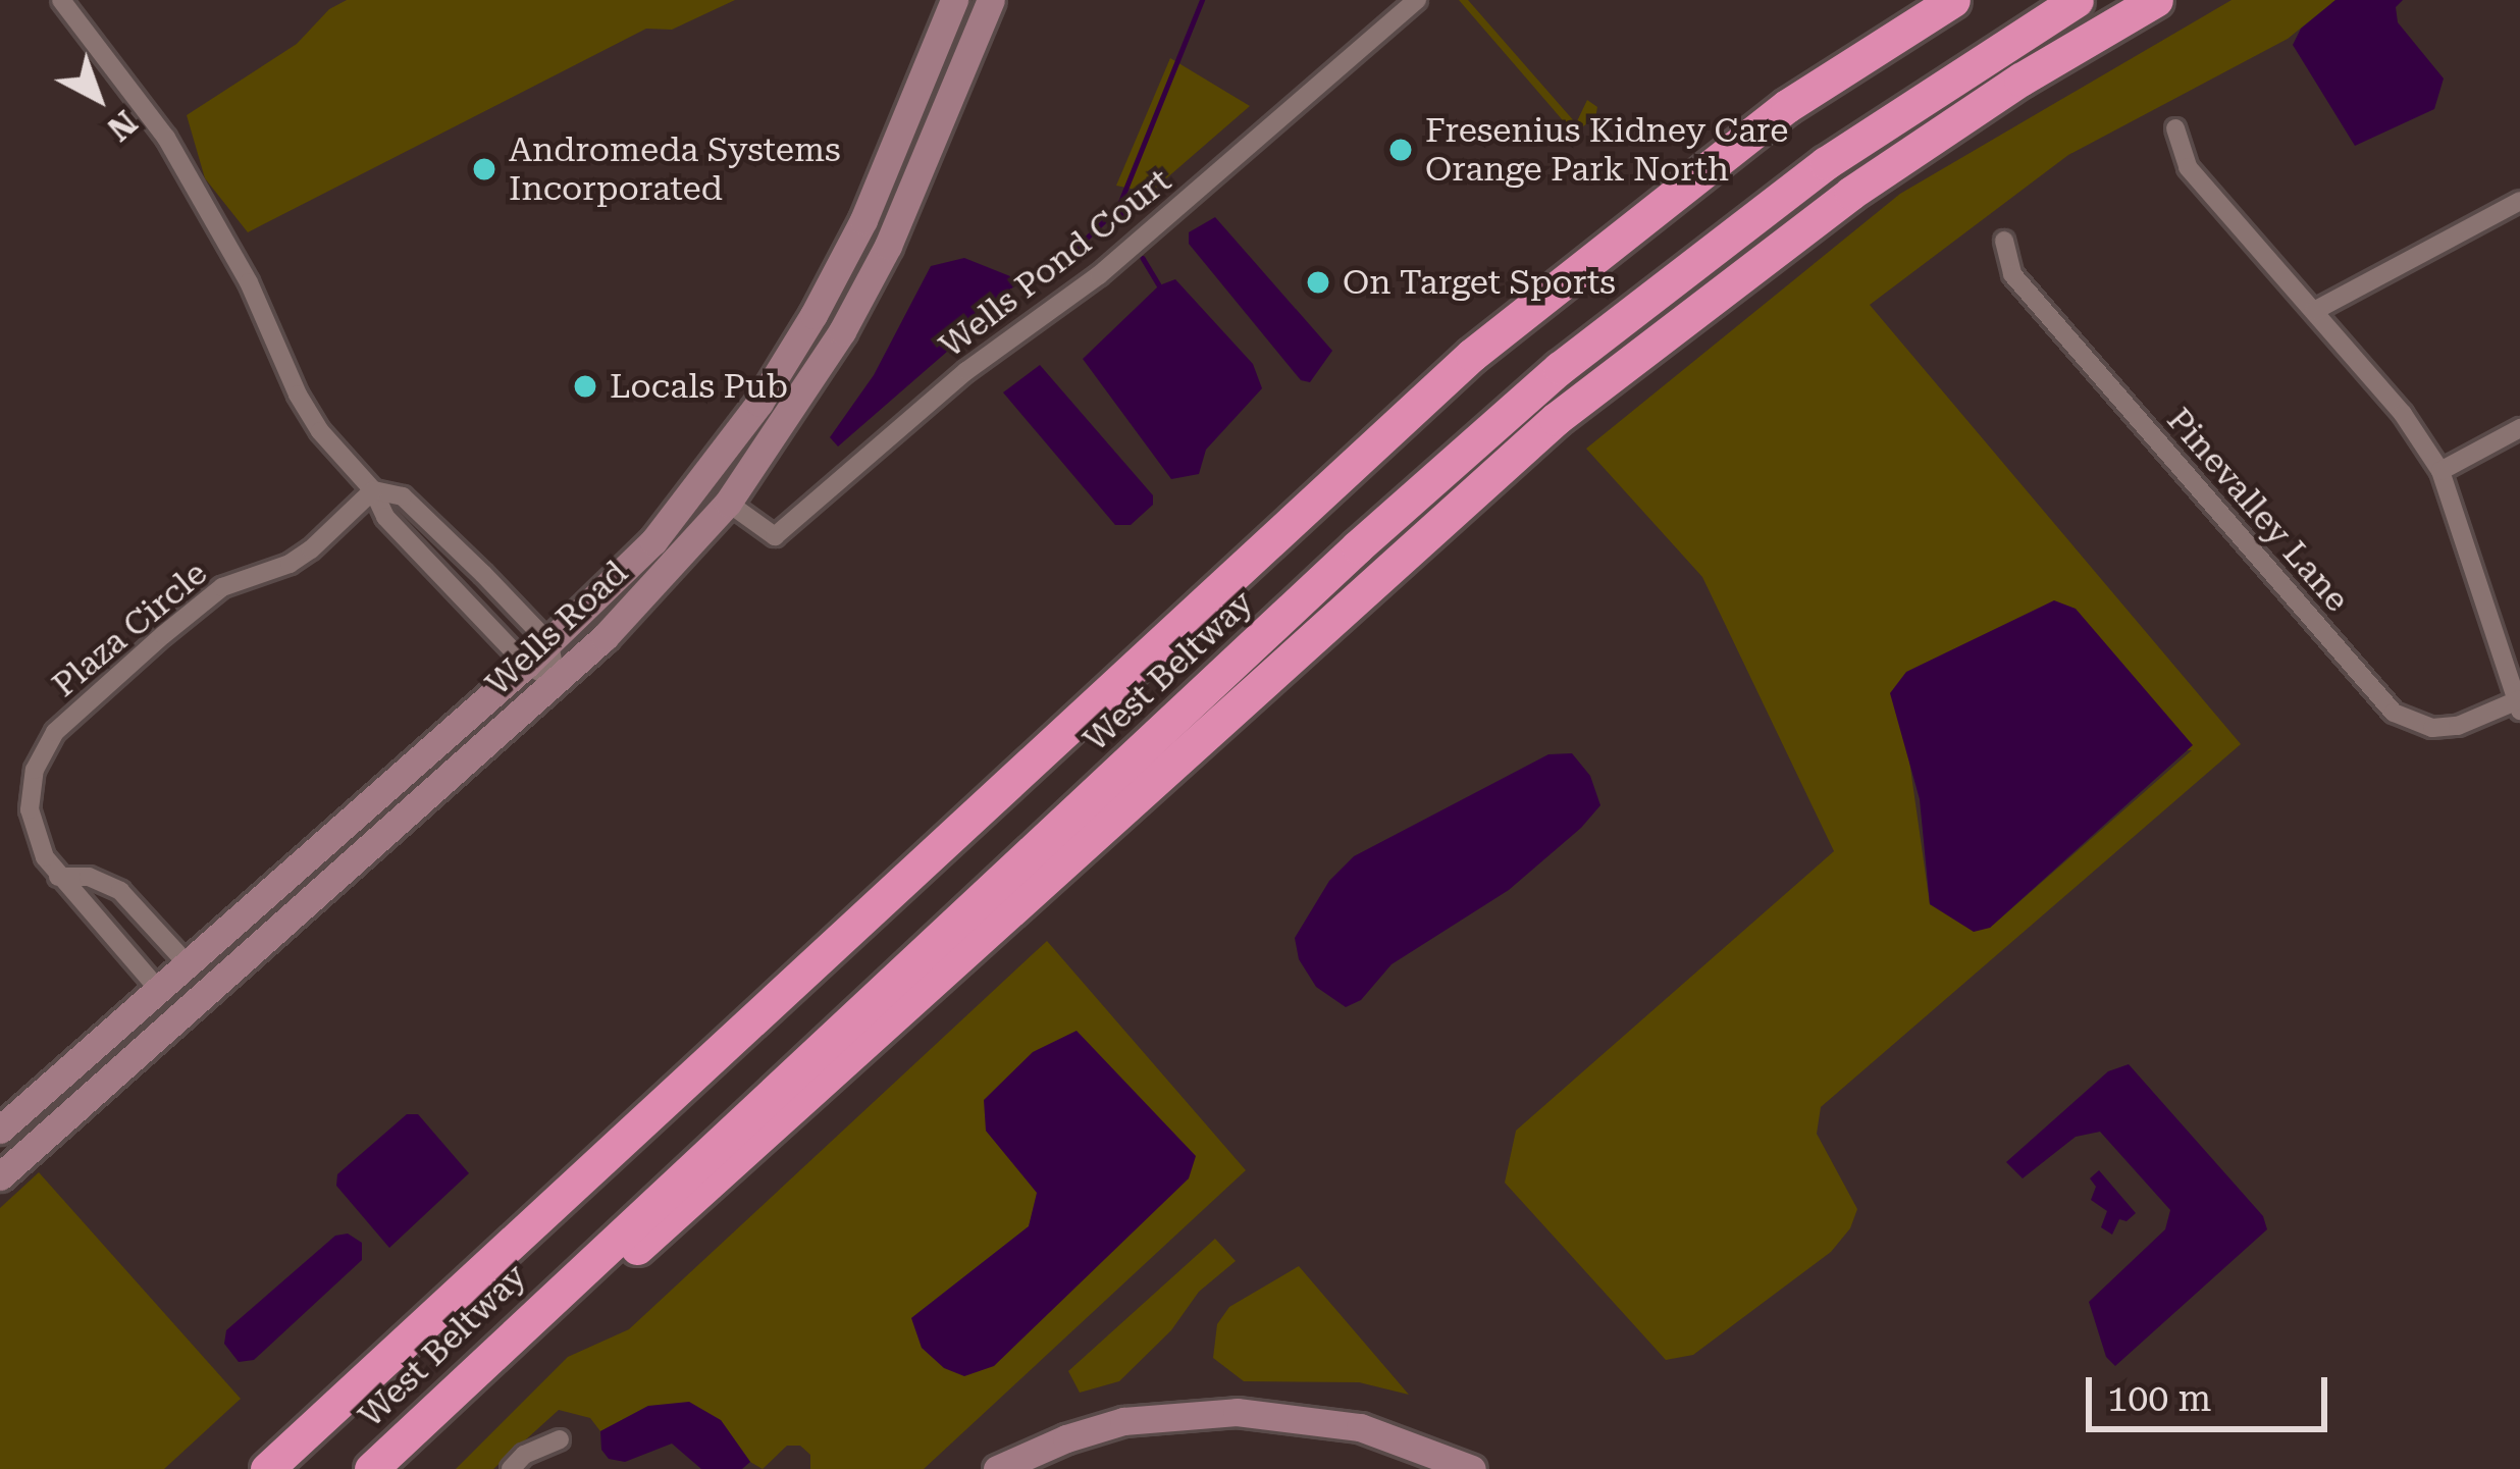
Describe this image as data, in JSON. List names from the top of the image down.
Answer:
{
  "streets": {
    "highway": ["West Beltway"],
    "main road": ["Wells Road"],
    "street": ["Wells Pond Court", "Pinevalley Lane", "Plaza Circle"]
  },
  "crossings": [
    ["Wells Pond Court", "Wells Road"],
    ["Wells Road", "Plaza Circle"]
  ],
  "places": [
    "Fresenius Kidney Care Orange Park North",
    "Andromeda Systems Incorporated",
    "On Target Sports",
    "Locals Pub"
  ],
  "scale_bar": "100 m",
  "north": "bottom right"
}
